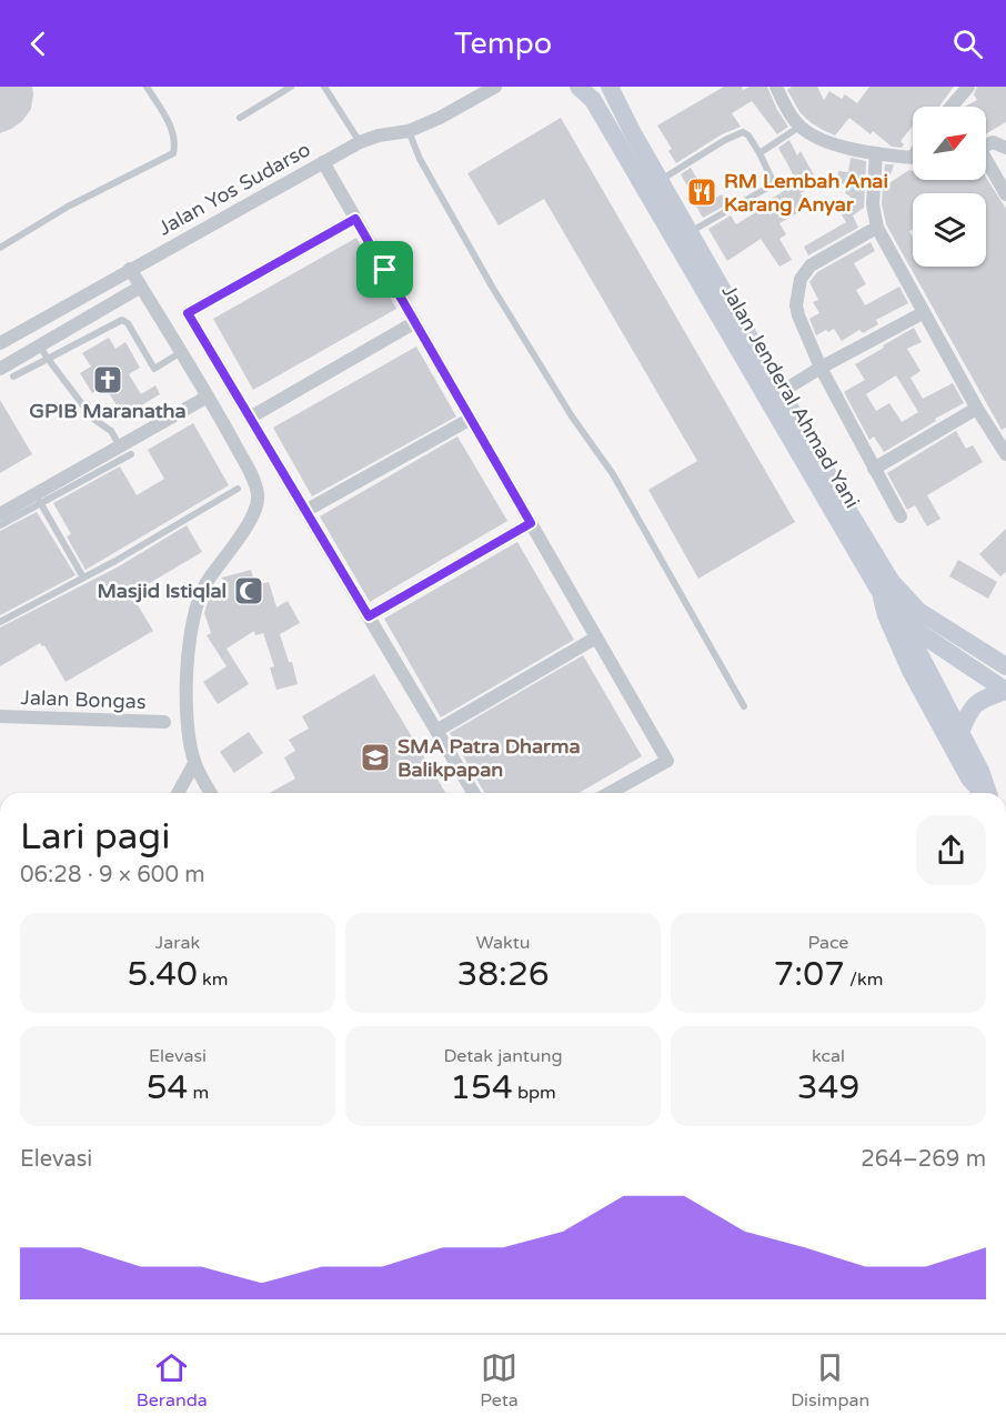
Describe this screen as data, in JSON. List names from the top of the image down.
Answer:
{
  "streets": {
    "main road": ["Jalan Jenderal Ahmad Yani"],
    "street": ["Jalan Yos Sudarso", "Jalan Bongas"]
  },
  "places": {
    "restaurant": ["RM Lembah Anai Karang Anyar"],
    "church": ["GPIB Maranatha"],
    "mosque": ["Masjid Istiqlal"],
    "school or university": ["SMA Patra Dharma Balikpapan"]
  },
  "north": "top right",
  "page": {
    "header": "Tempo",
    "heading": ["Lari pagi", "06:28 · 9 × 600 m"],
    "stats": [
      ["Jarak", "5.40 km"],
      ["Waktu", "38:26"],
      ["Pace", "7:07 /km"],
      ["Elevasi", "54 m"],
      ["Detak jantung", "154 bpm"],
      ["kcal", "349"]
    ],
    "chart": ["Elevasi", "264–269 m"],
    "tabs": ["Beranda", "Peta", "Disimpan"]
  }
}
